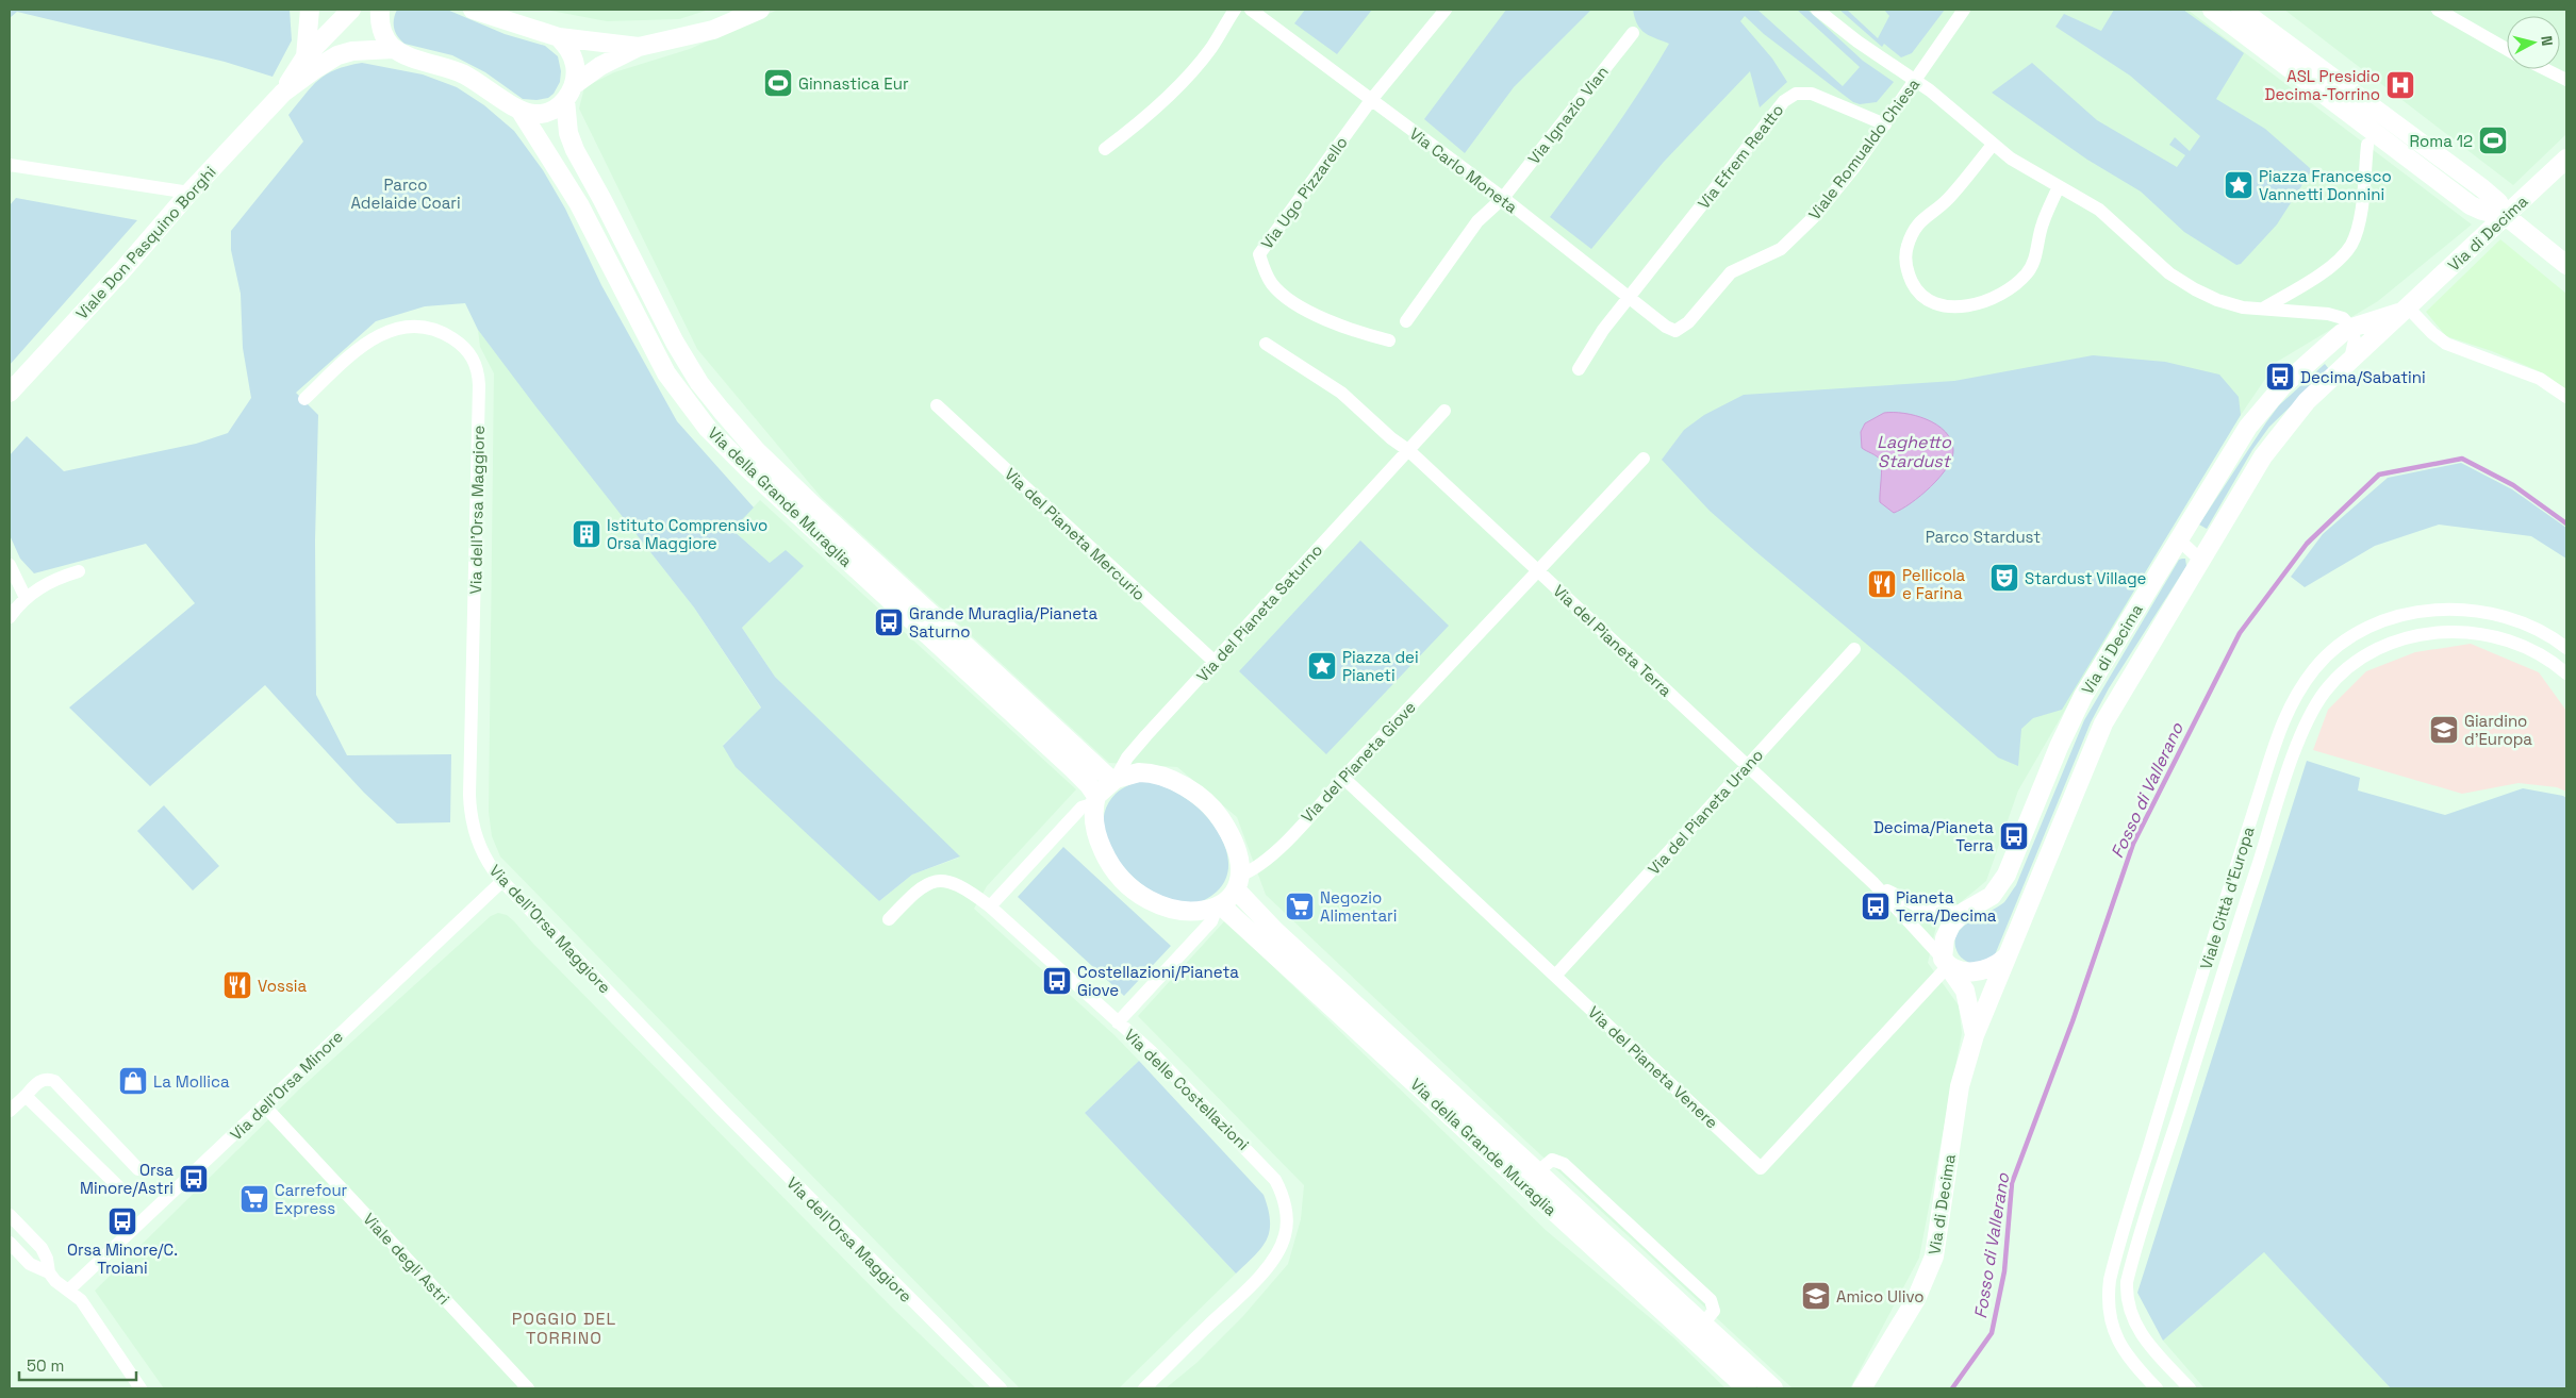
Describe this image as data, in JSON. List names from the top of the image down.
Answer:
{
  "streets": {
    "street": [
      "Via Ignazio Vian",
      "Viale Romualdo Chiesa",
      "Via Efrem Reatto",
      "Via Carlo Moneta",
      "Via Ugo Pizzarello",
      "Via di Decima",
      "Viale Don Pasquino Borghi",
      "Via della Grande Muraglia",
      "Via dell'Orsa Maggiore",
      "Via del Pianeta Mercurio",
      "Via del Pianeta Saturno",
      "Via del Pianeta Terra",
      "Via del Pianeta Giove",
      "Via del Pianeta Urano",
      "Viale Città d'Europa",
      "Via del Pianeta Venere",
      "Via dell'Orsa Minore",
      "Via delle Costellazioni",
      "Viale degli Astri"
    ]
  },
  "crossings": [
    ["Via Ignazio Vian", "Via Carlo Moneta"],
    ["Viale Romualdo Chiesa", "Via Efrem Reatto"],
    ["Viale Romualdo Chiesa", "Via Carlo Moneta"],
    ["Via Efrem Reatto", "Via Carlo Moneta"],
    ["Via Carlo Moneta", "Via Ugo Pizzarello"],
    ["Via di Decima", "Via del Pianeta Terra"],
    ["Via di Decima", "Via del Pianeta Venere"],
    ["Via della Grande Muraglia", "Via del Pianeta Saturno"],
    ["Via della Grande Muraglia", "Via del Pianeta Giove"],
    ["Via dell'Orsa Maggiore", "Via dell'Orsa Minore"],
    ["Via del Pianeta Mercurio", "Via del Pianeta Saturno"],
    ["Via del Pianeta Saturno", "Via del Pianeta Terra"],
    ["Via del Pianeta Saturno", "Via del Pianeta Giove"],
    ["Via del Pianeta Terra", "Via del Pianeta Giove"],
    ["Via del Pianeta Terra", "Via del Pianeta Urano"],
    ["Via del Pianeta Terra", "Via del Pianeta Venere"],
    ["Via del Pianeta Giove", "Via del Pianeta Venere"],
    ["Via del Pianeta Urano", "Via del Pianeta Venere"],
    ["Via dell'Orsa Minore", "Viale degli Astri"]
  ],
  "districts": ["POGGIO DEL TORRINO"],
  "water": ["Laghetto Stardust", "Fosso di Vallerano"],
  "parks": ["Parco Adelaide Coari", "Parco Stardust"],
  "places": {
    "sports": ["Ginnastica Eur", "Roma 12"],
    "hospital": ["ASL Presidio Decima-Torrino"],
    "place": ["Piazza Francesco Vannetti Donnini", "Piazza dei Pianeti"],
    "bus stop": [
      "Decima/Sabatini",
      "Grande Muraglia/Pianeta Saturno",
      "Decima/Pianeta Terra",
      "Pianeta Terra/Decima",
      "Costellazioni/Pianeta Giove",
      "Orsa Minore/Astri",
      "Orsa Minore/C. Troiani"
    ],
    "building": ["Istituto Comprensivo Orsa Maggiore"],
    "theatre": ["Stardust Village"],
    "restaurant": ["Pellicola e Farina", "Vossia"],
    "school or university": ["Giardino d'Europa", "Amico Ulivo"],
    "supermarket": ["Negozio Alimentari", "Carrefour Express"],
    "shop": ["La Mollica"]
  },
  "scale_bar": "50 m",
  "north": "right"
}
